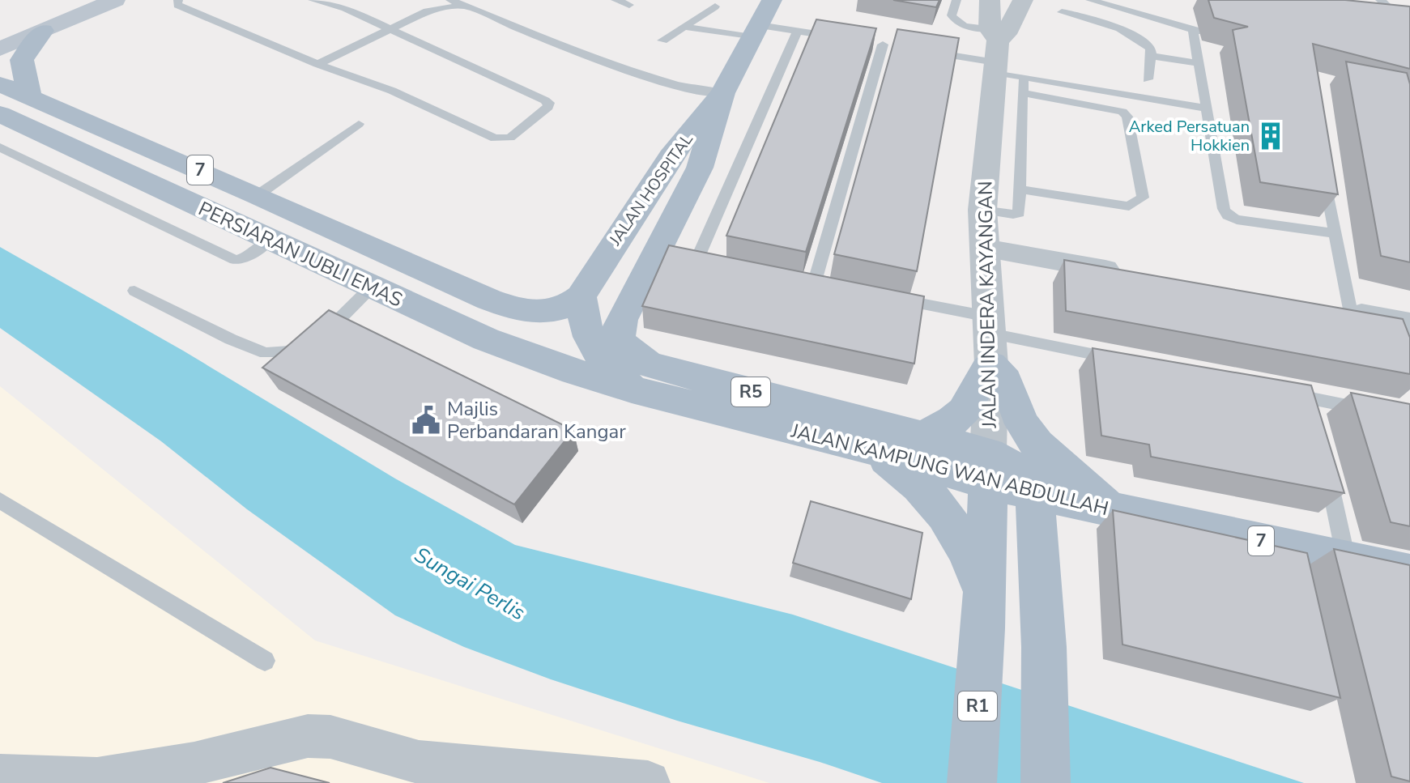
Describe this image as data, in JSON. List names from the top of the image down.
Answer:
{
  "streets": {
    "main road": [
      "7",
      "JALAN HOSPITAL",
      "PERSIARAN JUBLI EMAS",
      "R5",
      "JALAN KAMPUNG WAN ABDULLAH",
      "R1"
    ],
    "street": ["JALAN INDERA KAYANGAN"]
  },
  "crossings": [
    ["JALAN HOSPITAL", "PERSIARAN JUBLI EMAS"],
    ["JALAN HOSPITAL", "R5"],
    ["PERSIARAN JUBLI EMAS", "JALAN KAMPUNG WAN ABDULLAH"],
    ["JALAN INDERA KAYANGAN", "JALAN KAMPUNG WAN ABDULLAH"],
    ["JALAN INDERA KAYANGAN", "R1"],
    ["JALAN KAMPUNG WAN ABDULLAH", "R1"]
  ],
  "water": ["Sungai Perlis"],
  "places": {
    "building": ["Arked Persatuan Hokkien"],
    "public building": ["Majlis Perbandaran Kangar"]
  }
}
